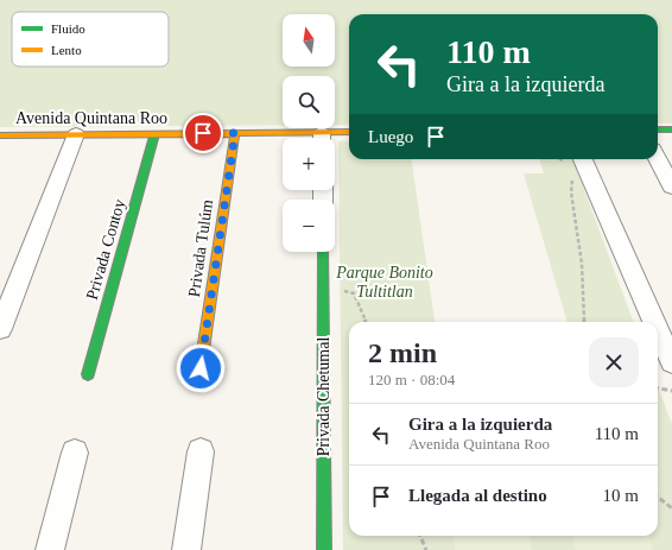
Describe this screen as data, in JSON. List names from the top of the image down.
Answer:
{
  "streets": {
    "street": [
      "Avenida Quintana Roo",
      "Privada Tulúm",
      "Privada Contoy",
      "Privada Chetumal"
    ]
  },
  "crossings": [
    ["Avenida Quintana Roo", "Privada Tulúm"],
    ["Avenida Quintana Roo", "Privada Contoy"]
  ],
  "parks": ["Parque Bonito Tultitlan"],
  "legend": ["Fluido", "Lento"],
  "north": "top",
  "page": {
    "map_buttons": ["+", "−"],
    "turn": ["110 m", "Gira a la izquierda"],
    "then": "Luego",
    "heading": ["2 min", "120 m · 08:04"],
    "list": [
      {
        "name": "Gira a la izquierda",
        "note": "Avenida Quintana Roo",
        "value": "110 m"
      },
      {
        "name": "Llegada al destino",
        "value": "10 m"
      }
    ]
  }
}
